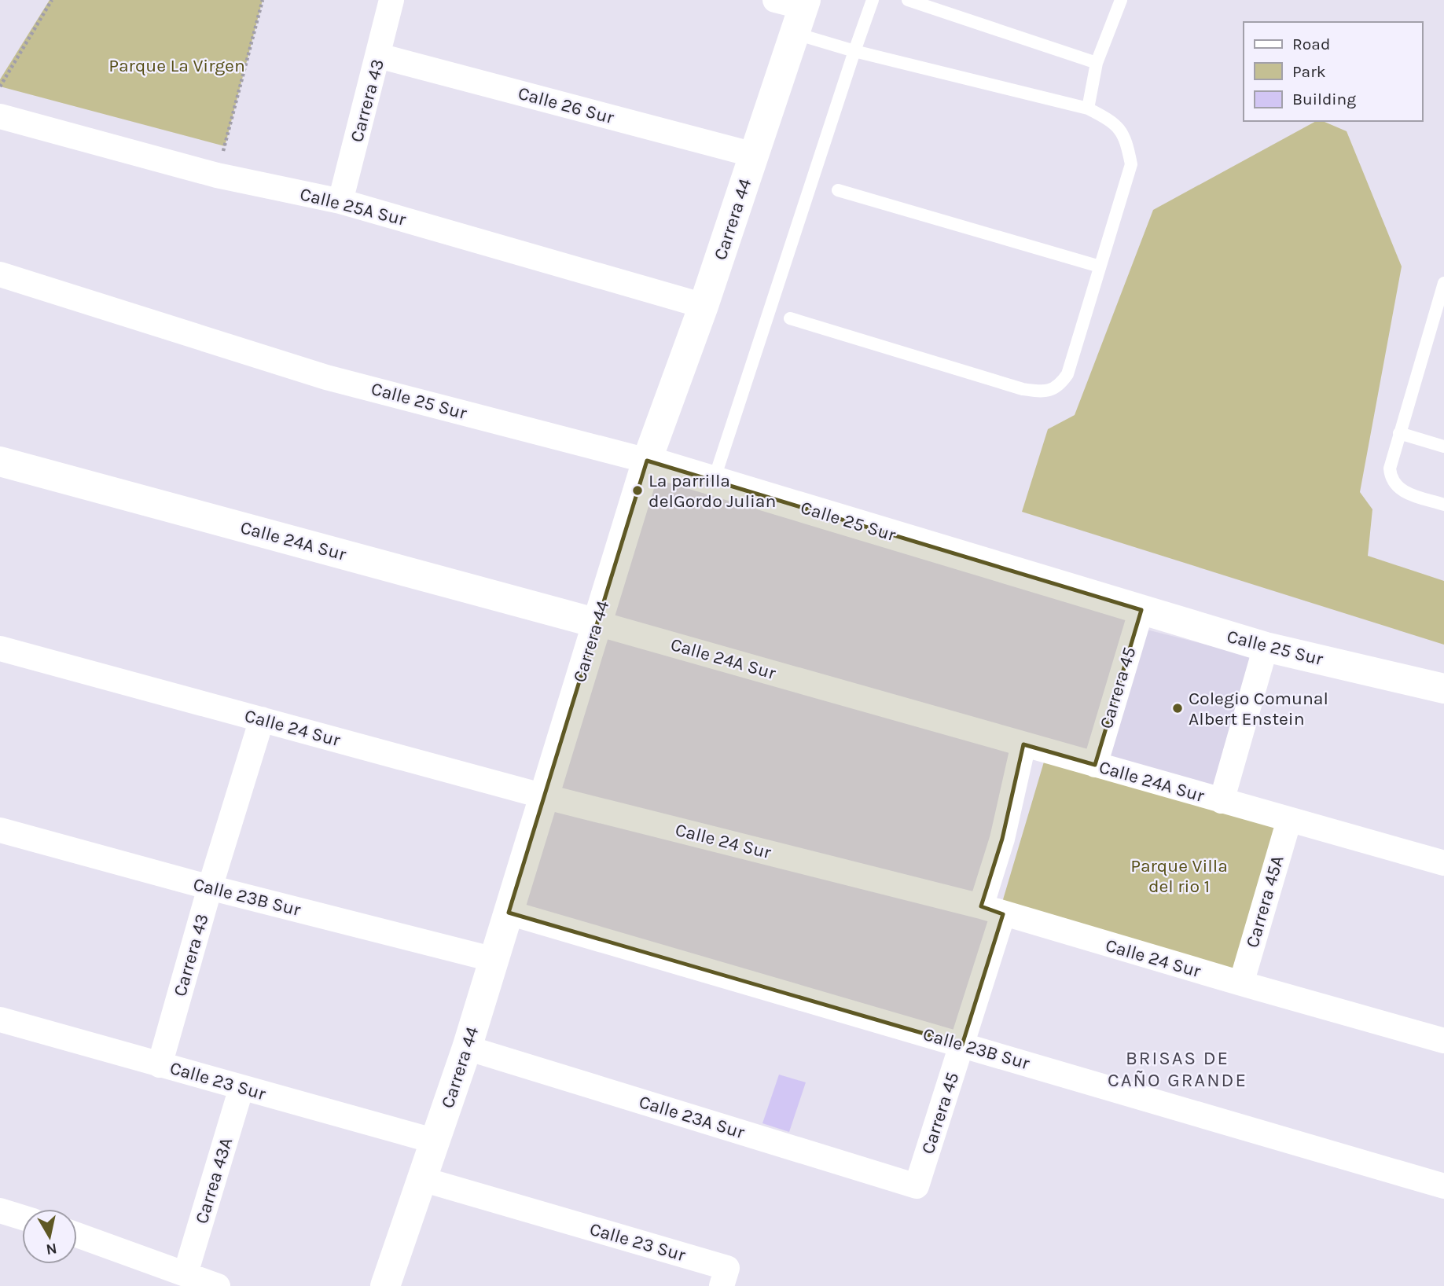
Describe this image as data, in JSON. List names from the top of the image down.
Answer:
{
  "streets": {
    "street": [
      "Carrera 43",
      "Calle 26 Sur",
      "Calle 25A Sur",
      "Carrera 44",
      "Calle 25 Sur",
      "Calle 24A Sur",
      "Carrera 45",
      "Calle 24 Sur",
      "Calle 23B Sur",
      "Carrera 45A",
      "Calle 23 Sur",
      "Calle 23A Sur",
      "Carrea 43A"
    ]
  },
  "crossings": [
    ["Carrera 43", "Calle 26 Sur"],
    ["Carrera 43", "Calle 25A Sur"],
    ["Carrera 43", "Calle 24 Sur"],
    ["Carrera 43", "Calle 23B Sur"],
    ["Carrera 43", "Calle 23 Sur"],
    ["Calle 26 Sur", "Carrera 44"],
    ["Calle 25A Sur", "Carrera 44"],
    ["Carrera 44", "Calle 25 Sur"],
    ["Carrera 44", "Calle 24A Sur"],
    ["Carrera 44", "Calle 24 Sur"],
    ["Carrera 44", "Calle 23B Sur"],
    ["Carrera 44", "Calle 23 Sur"],
    ["Carrera 44", "Calle 23A Sur"],
    ["Calle 25 Sur", "Carrera 45"],
    ["Calle 24A Sur", "Carrera 45"],
    ["Calle 24A Sur", "Carrera 45A"],
    ["Carrera 45", "Calle 24 Sur"],
    ["Carrera 45", "Calle 23B Sur"],
    ["Carrera 45", "Calle 23A Sur"],
    ["Calle 24 Sur", "Carrera 45A"],
    ["Calle 23 Sur", "Carrea 43A"]
  ],
  "districts": ["BRISAS DE CAÑO GRANDE"],
  "parks": ["Parque La Virgen", "Parque Villa del rio 1"],
  "places": ["La parrilla delGordo Julian", "Colegio Comunal Albert Enstein"],
  "legend": ["Road", "Park", "Building"],
  "north": "bottom"
}
